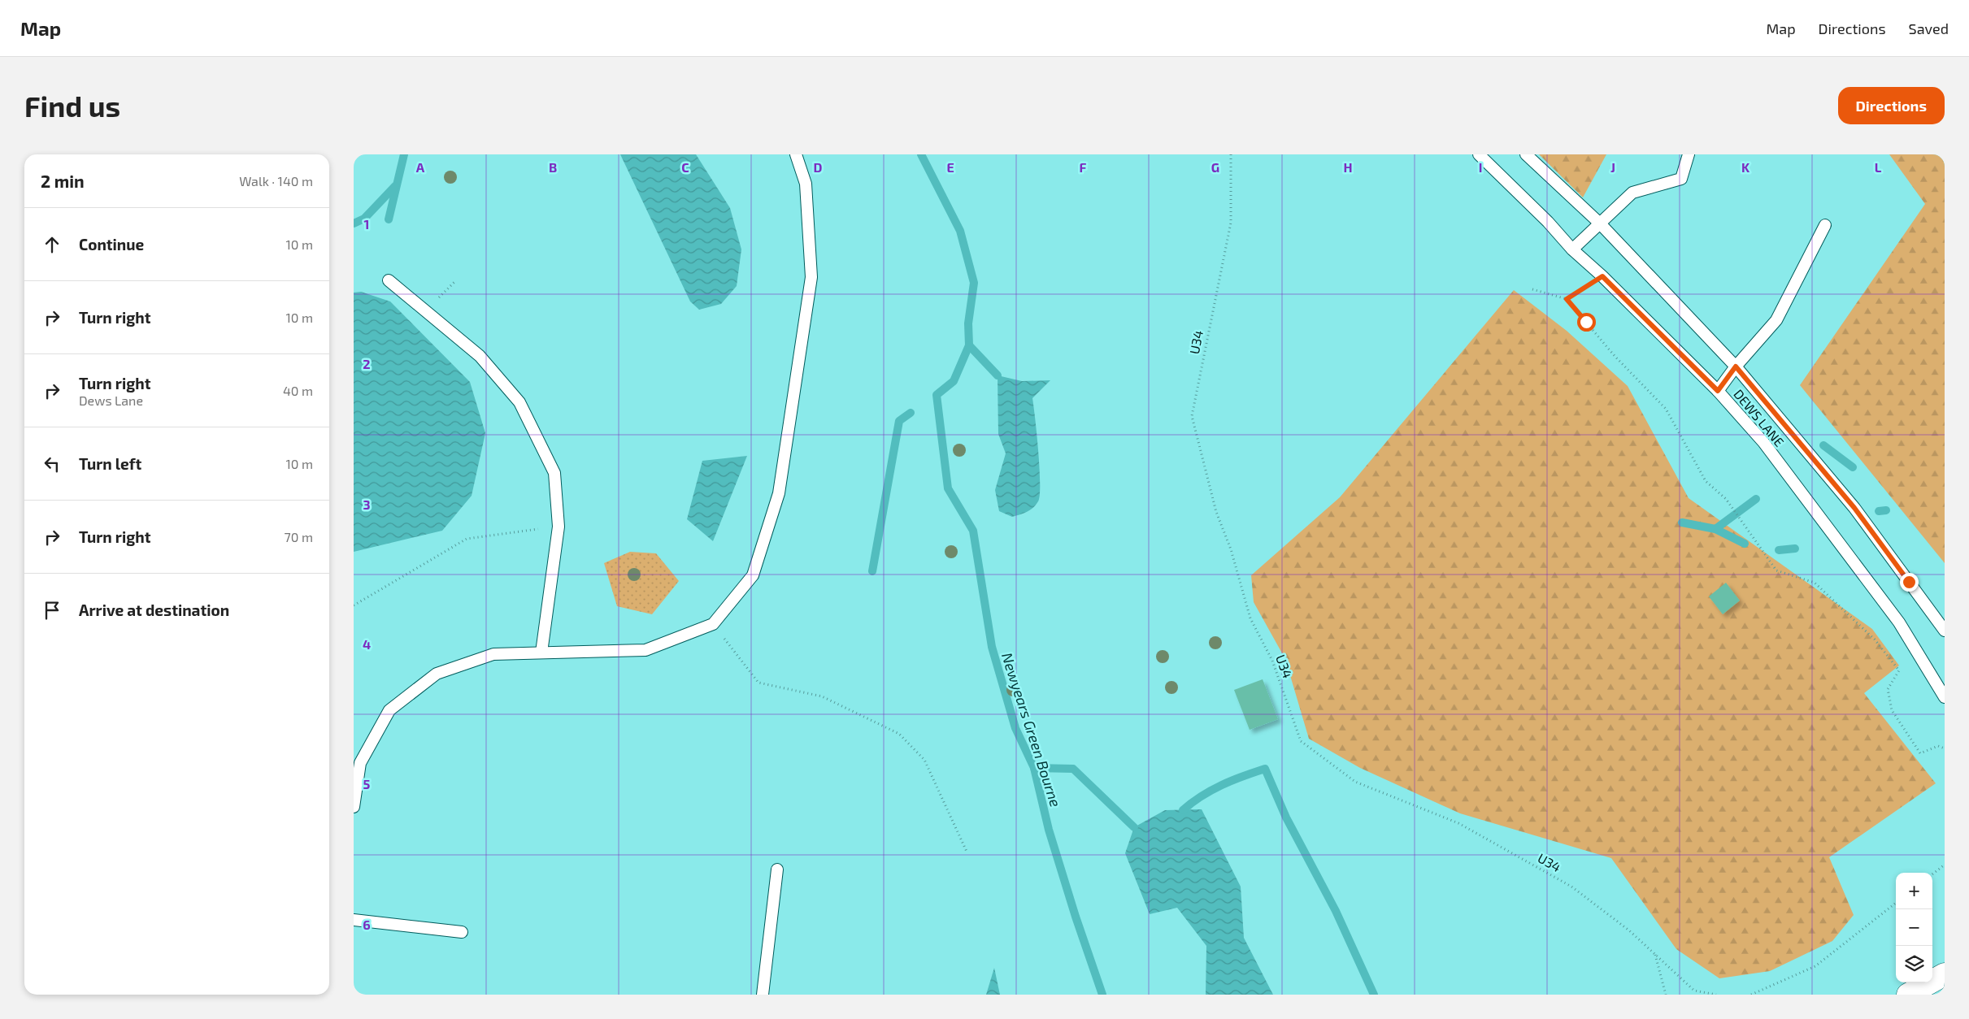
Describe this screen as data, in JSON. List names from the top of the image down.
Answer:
{
  "streets": {
    "lane": ["DEWS LANE"],
    "path": ["U34"]
  },
  "water": ["Newyears Green Bourne"],
  "page": {
    "header": "Map",
    "nav": ["Map", "Directions", "Saved"],
    "buttons": "Directions",
    "title": "Find us",
    "heading": ["2 min", "Walk · 140 m"],
    "list": [
      ["Continue", "10 m"],
      ["Turn right", "10 m"],
      ["Turn right", "Dews Lane", "40 m"],
      ["Turn left", "10 m"],
      ["Turn right", "70 m"],
      "Arrive at destination"
    ],
    "map_buttons": ["+", "−"]
  },
  "grid": {
    "columns": [
      "A",
      "B",
      "C",
      "D",
      "E",
      "F",
      "G",
      "H",
      "I",
      "J",
      "K",
      "L"
    ],
    "rows": [
      "1",
      "2",
      "3",
      "4",
      "5",
      "6"
    ]
  }
}
